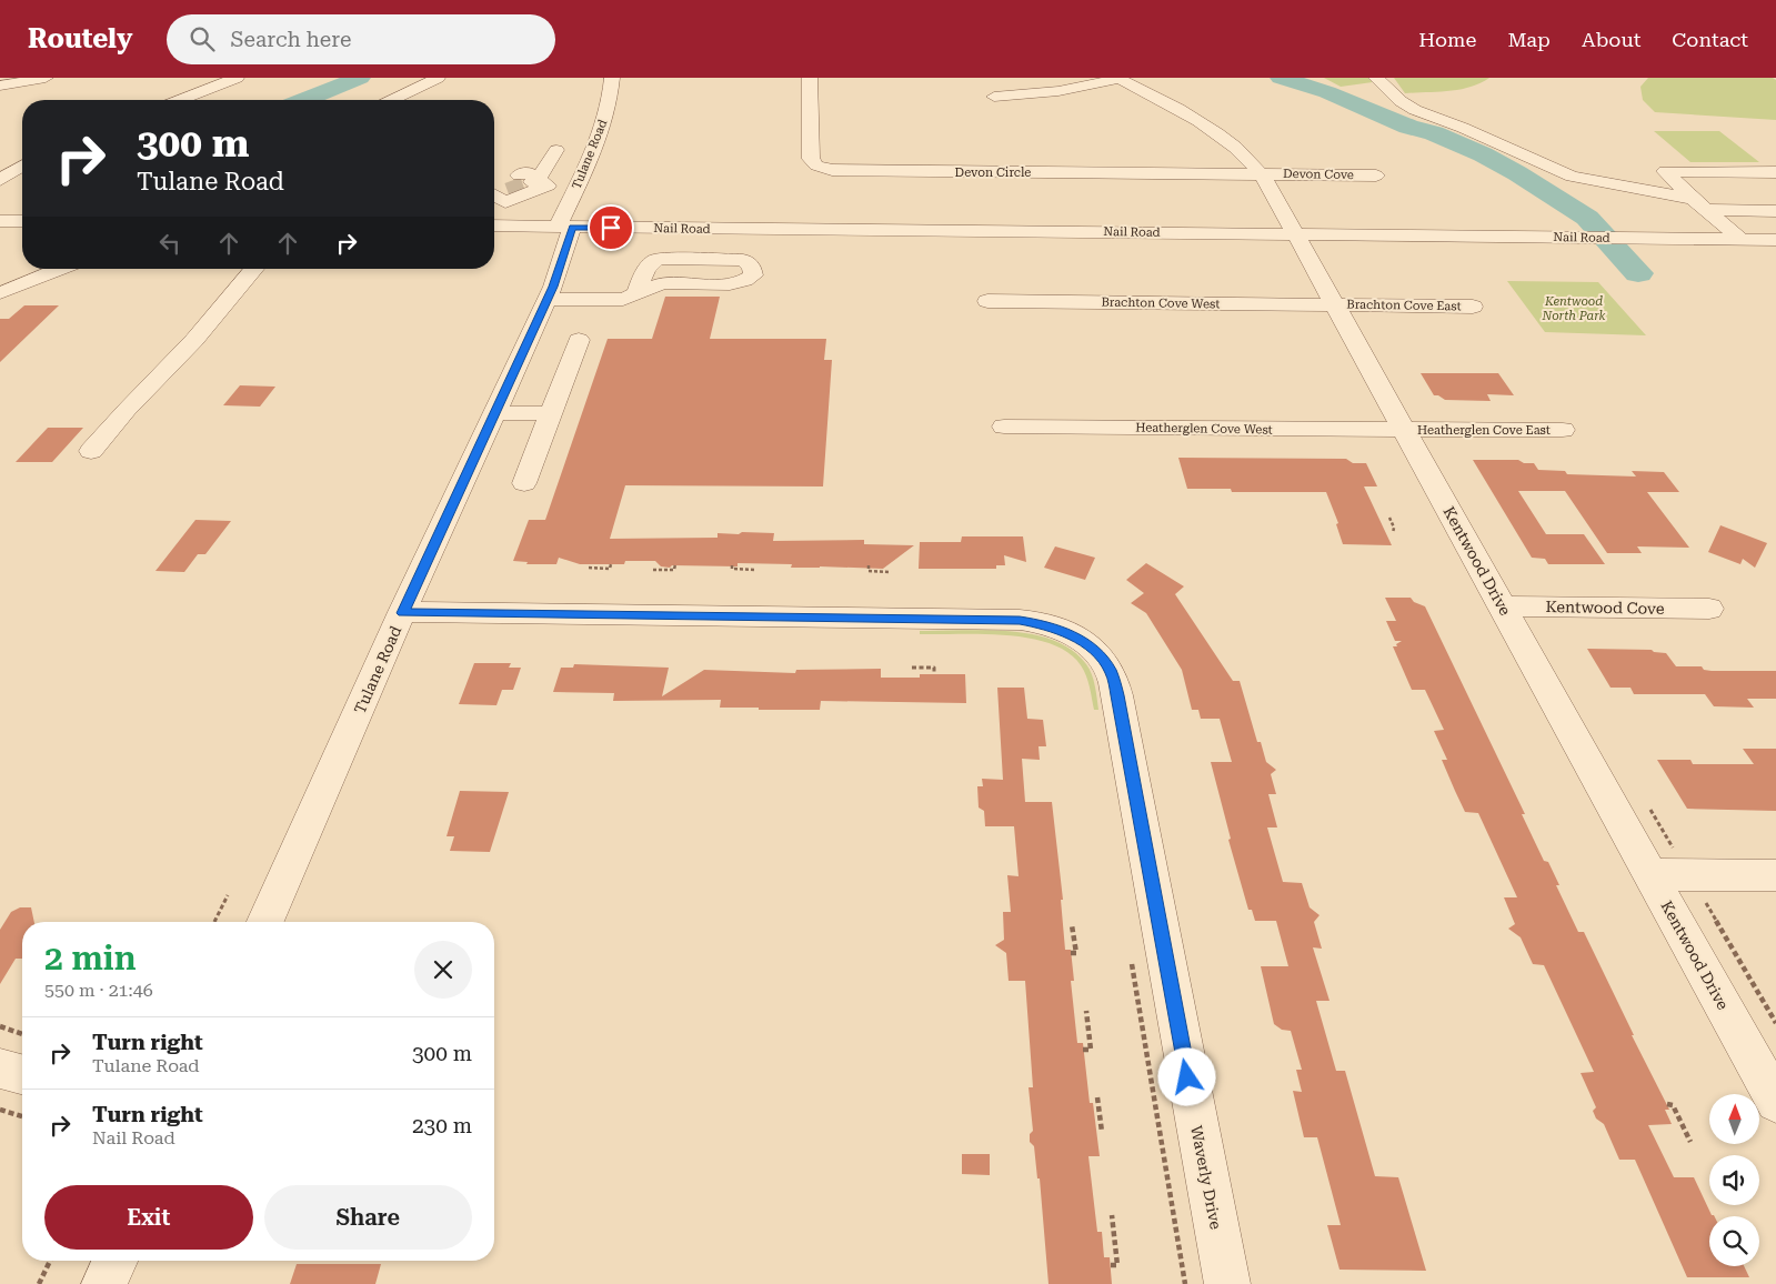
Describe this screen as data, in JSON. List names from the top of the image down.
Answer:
{
  "streets": {
    "street": [
      "Tulane Road",
      "Devon Circle",
      "Devon Cove",
      "Nail Road",
      "Brachton Cove West",
      "Brachton Cove East",
      "Heatherglen Cove West",
      "Heatherglen Cove East",
      "Kentwood Drive",
      "Kentwood Cove",
      "Waverly Drive"
    ]
  },
  "crossings": [
    ["Tulane Road", "Nail Road"],
    ["Tulane Road", "Waverly Drive"],
    ["Devon Circle", "Devon Cove"],
    ["Devon Circle", "Kentwood Drive"],
    ["Devon Cove", "Kentwood Drive"],
    ["Nail Road", "Kentwood Drive"],
    ["Brachton Cove West", "Brachton Cove East"],
    ["Brachton Cove West", "Kentwood Drive"],
    ["Brachton Cove East", "Kentwood Drive"],
    ["Heatherglen Cove West", "Heatherglen Cove East"],
    ["Heatherglen Cove West", "Kentwood Drive"],
    ["Heatherglen Cove East", "Kentwood Drive"],
    ["Kentwood Drive", "Kentwood Cove"]
  ],
  "parks": ["Kentwood North Park"],
  "north": "top",
  "page": {
    "header": "Routely",
    "search": "Search here",
    "nav": [
      "Home",
      "Map",
      "About",
      "Contact"
    ],
    "turn": ["300 m", "Tulane Road"],
    "heading": ["2 min", "550 m · 21:46"],
    "list": [
      {
        "name": "Turn right",
        "note": "Tulane Road",
        "value": "300 m"
      },
      {
        "name": "Turn right",
        "note": "Nail Road",
        "value": "230 m"
      }
    ],
    "buttons": ["Exit", "Share"]
  }
}
